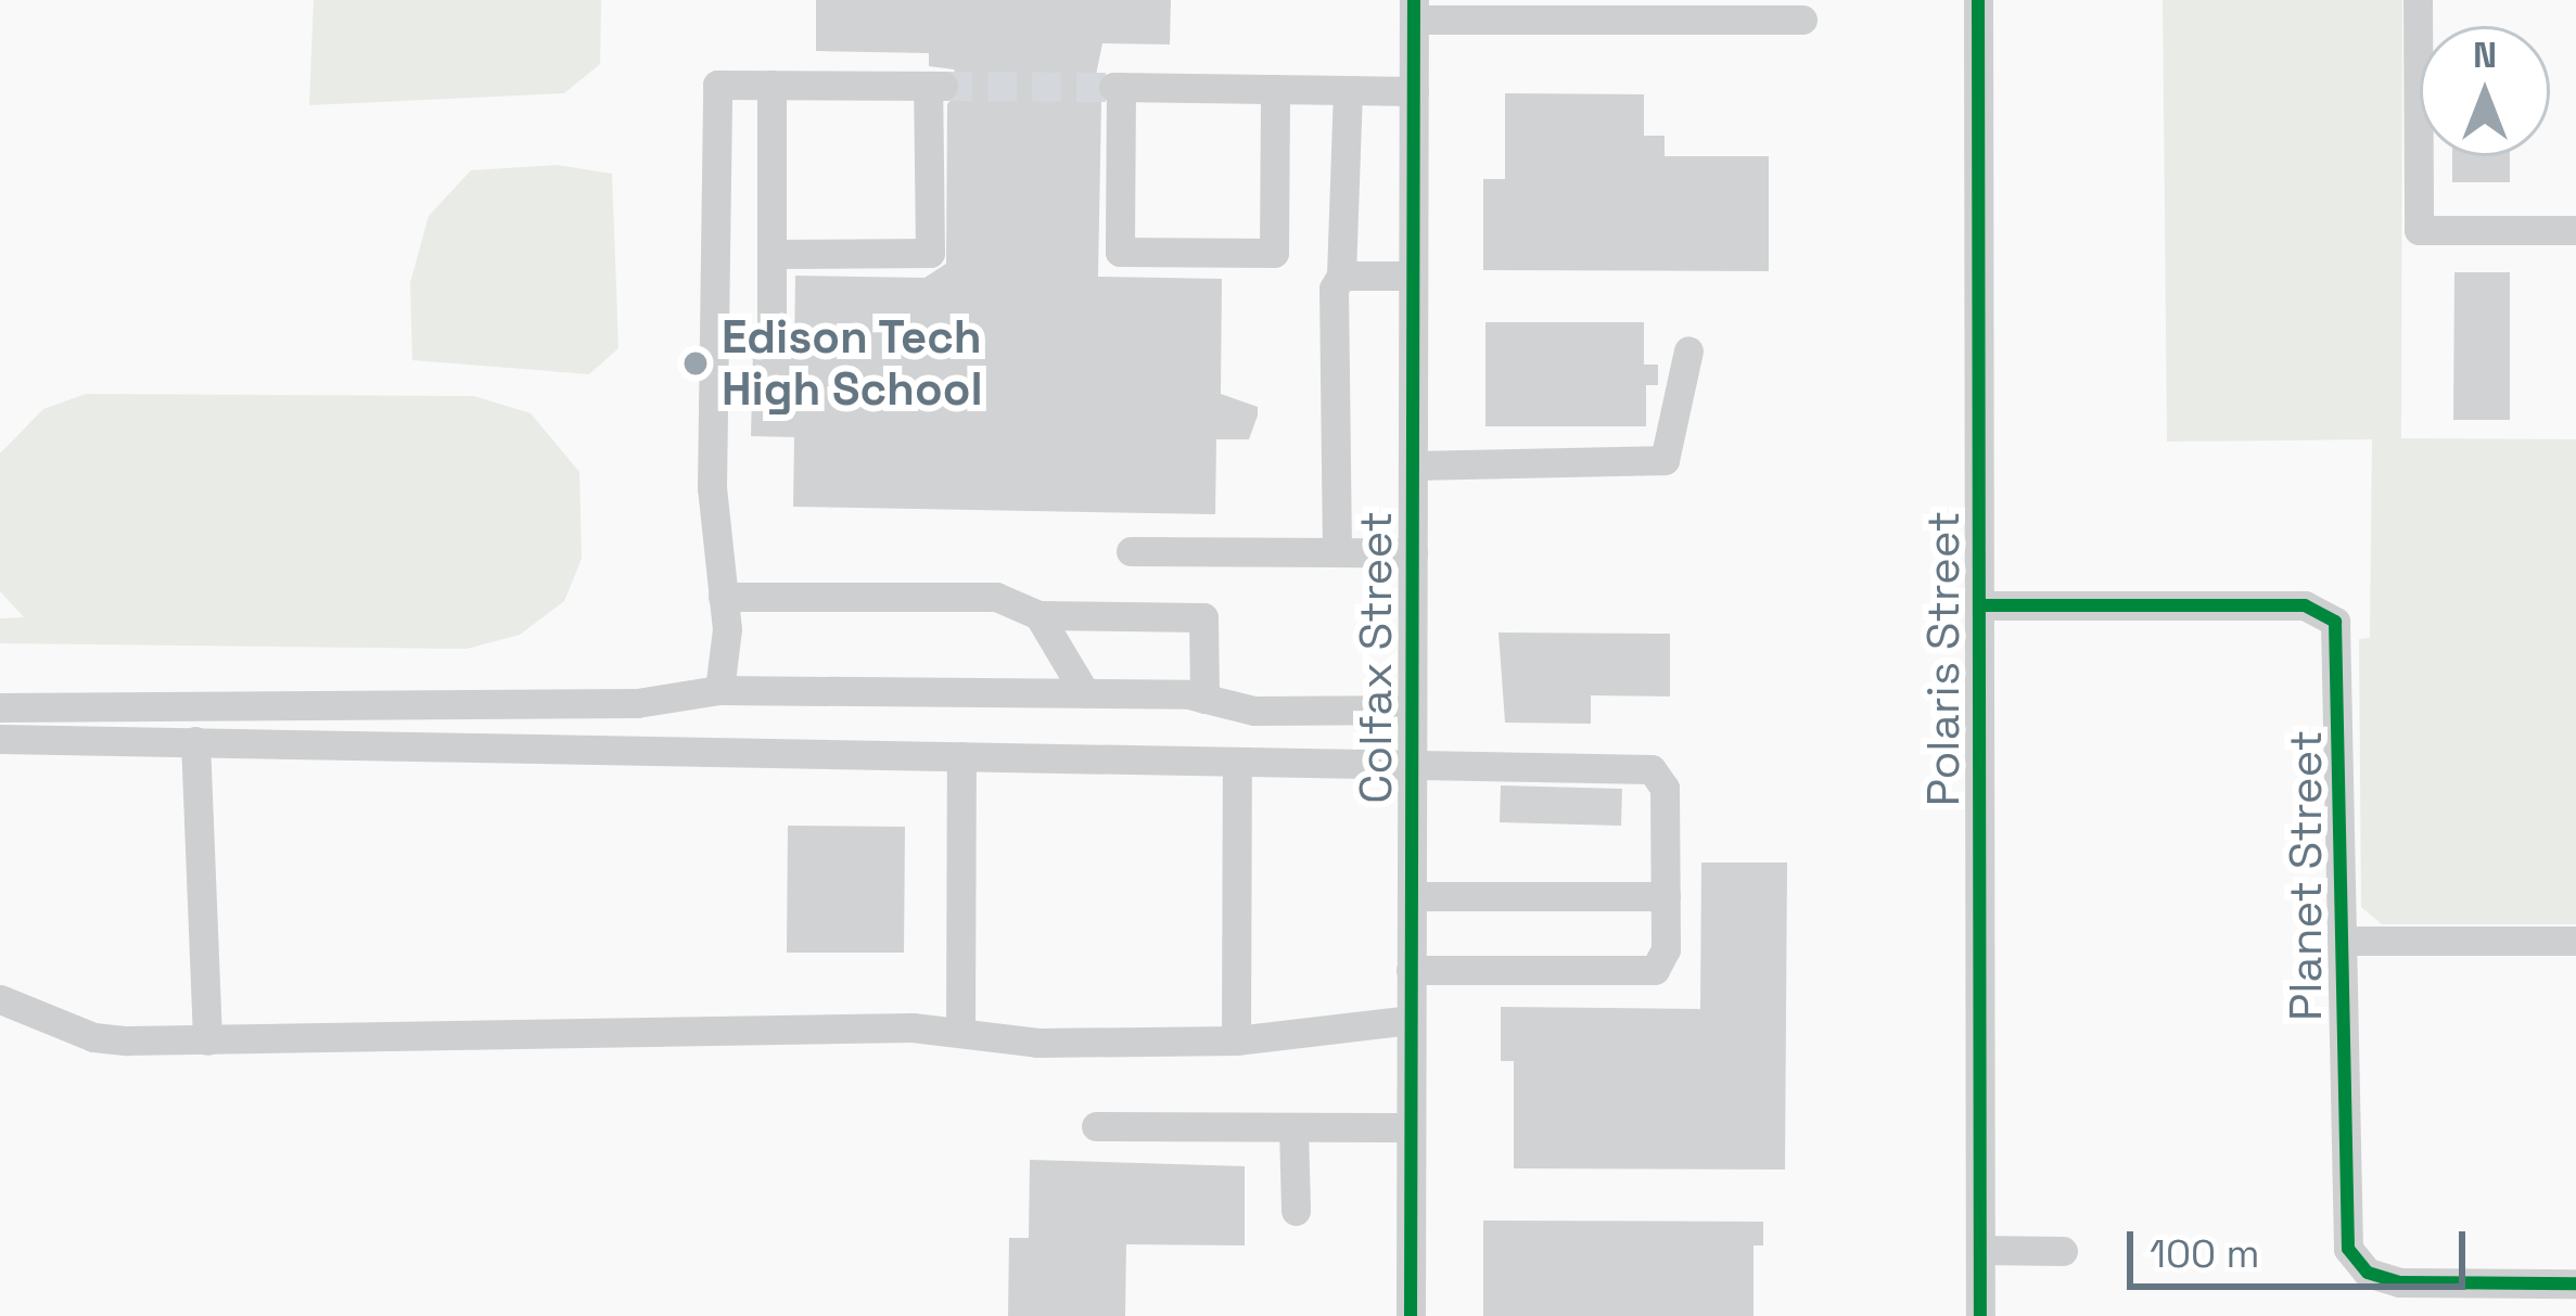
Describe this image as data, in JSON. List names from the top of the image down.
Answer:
{
  "streets": {
    "street": ["Colfax Street", "Polaris Street", "Planet Street"]
  },
  "crossings": [
    ["Polaris Street", "Planet Street"]
  ],
  "places": ["Edison Tech High School"],
  "scale_bar": "100 m",
  "north": "top"
}
